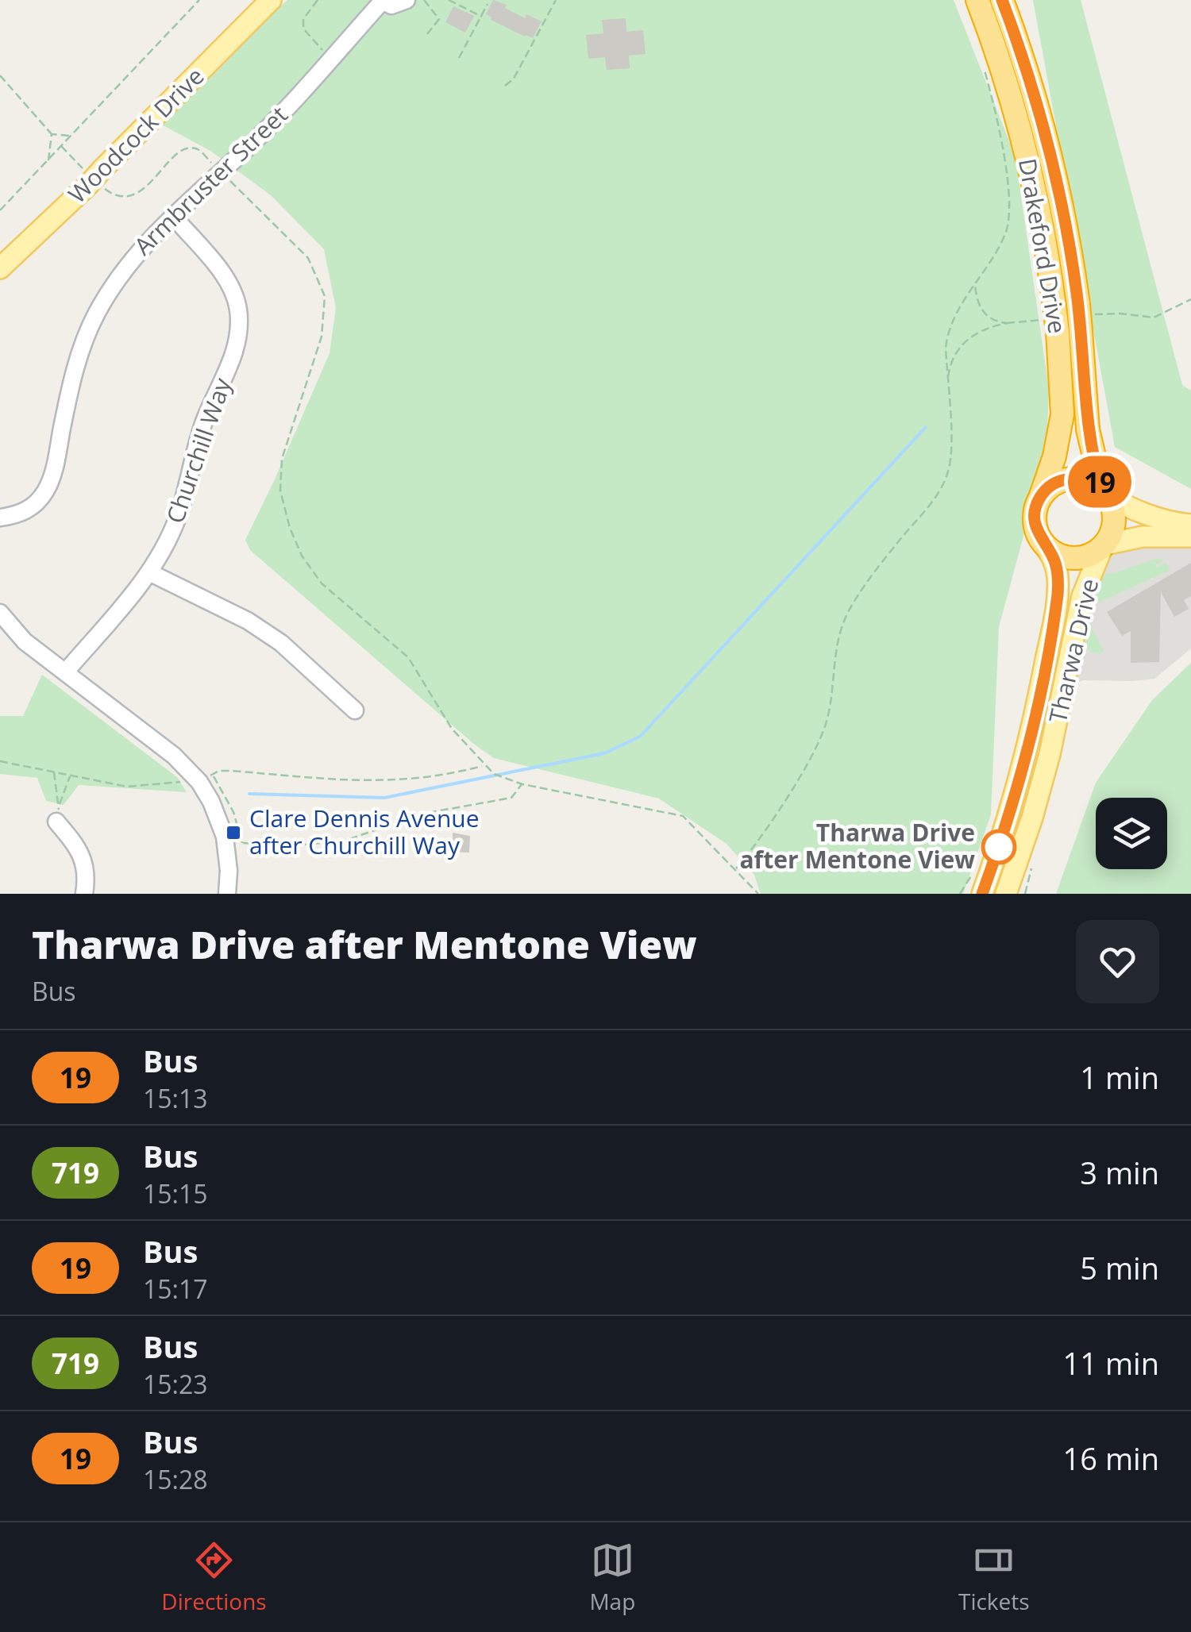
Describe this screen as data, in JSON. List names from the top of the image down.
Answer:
{
  "streets": {
    "highway": ["Drakeford Drive"],
    "main road": ["Woodcock Drive", "Tharwa Drive"],
    "street": ["Armbruster Street", "Churchill Way"]
  },
  "crossings": [
    ["Armbruster Street", "Churchill Way"],
    ["Drakeford Drive", "Tharwa Drive"]
  ],
  "places": {
    "transit": ["Clare Dennis Avenue after Churchill Way"],
    "other": ["Tharwa Drive after Mentone View"]
  },
  "lines": ["bus line 19"],
  "page": {
    "on_map": "19",
    "heading": ["Tharwa Drive after Mentone View", "Bus"],
    "list": [
      {
        "mark": "19",
        "name": "Bus",
        "note": "15:13",
        "value": "1 min"
      },
      {
        "mark": "719",
        "name": "Bus",
        "note": "15:15",
        "value": "3 min"
      },
      {
        "mark": "19",
        "name": "Bus",
        "note": "15:17",
        "value": "5 min"
      },
      {
        "mark": "719",
        "name": "Bus",
        "note": "15:23",
        "value": "11 min"
      },
      {
        "mark": "19",
        "name": "Bus",
        "note": "15:28",
        "value": "16 min"
      }
    ],
    "tabs": ["Directions", "Map", "Tickets"]
  }
}
